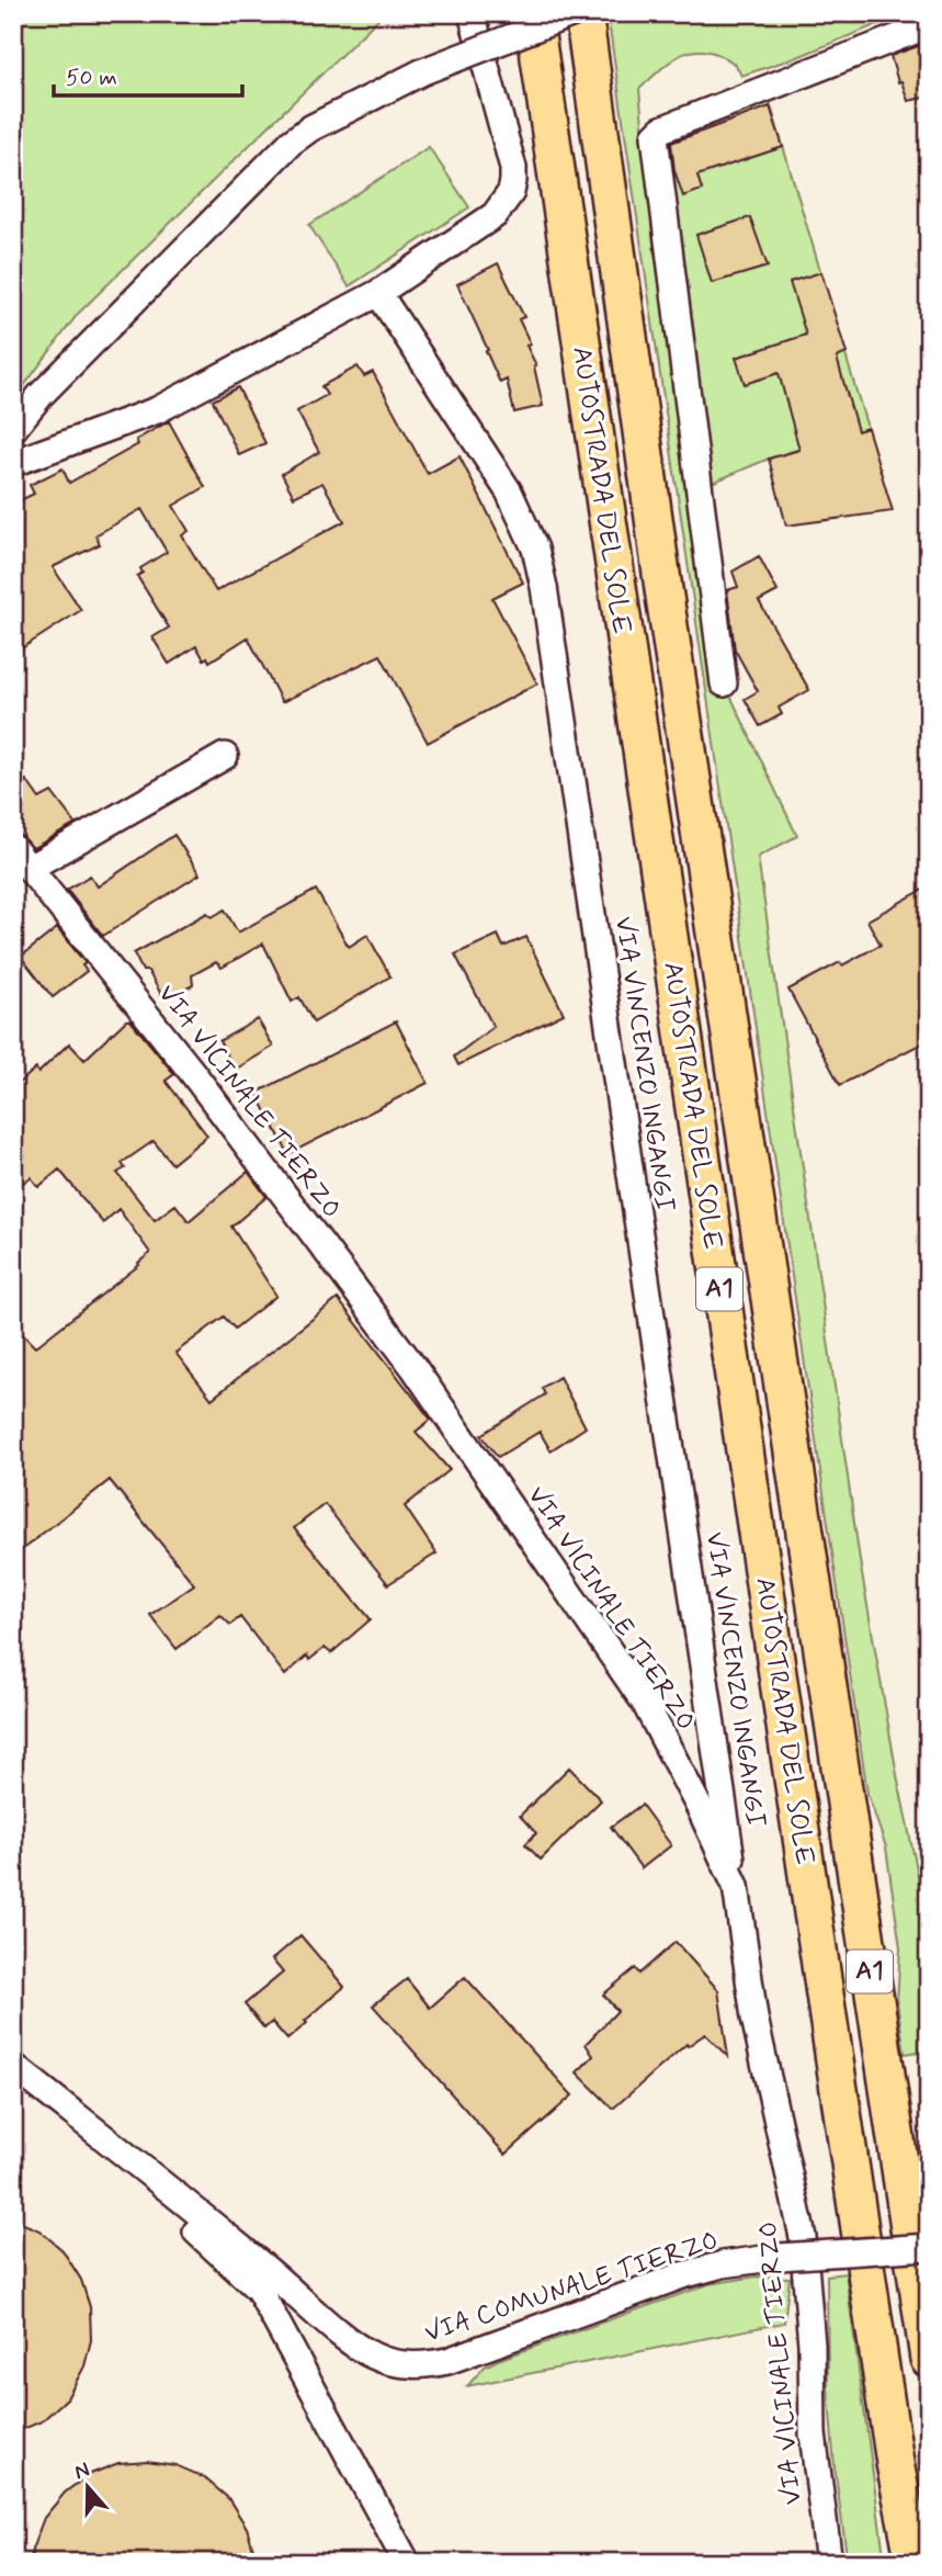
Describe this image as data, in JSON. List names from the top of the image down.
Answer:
{
  "streets": {
    "highway": ["AUTOSTRADA DEL SOLE", "A1"],
    "street": ["VIA VINCENZO INGANGI", "VIA VICINALE TIERZO", "VIA COMUNALE TIERZO"]
  },
  "crossings": [
    ["VIA VINCENZO INGANGI", "VIA VICINALE TIERZO"]
  ],
  "scale_bar": "50 m",
  "north": "top"
}
